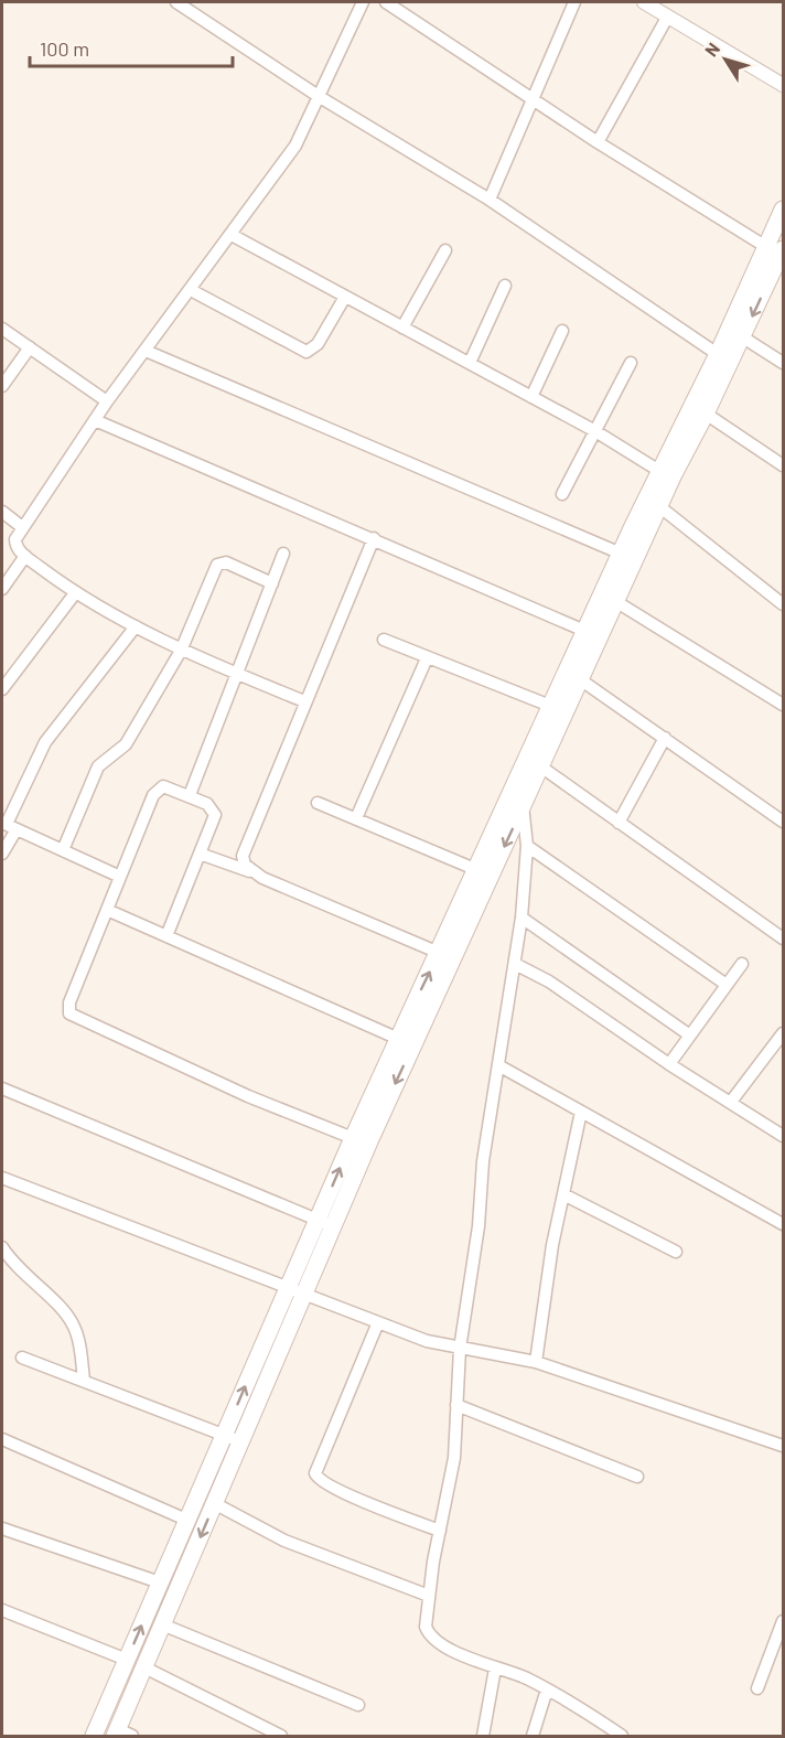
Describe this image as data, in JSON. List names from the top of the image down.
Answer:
{
  "scale_bar": "100 m",
  "north": "top left"
}
